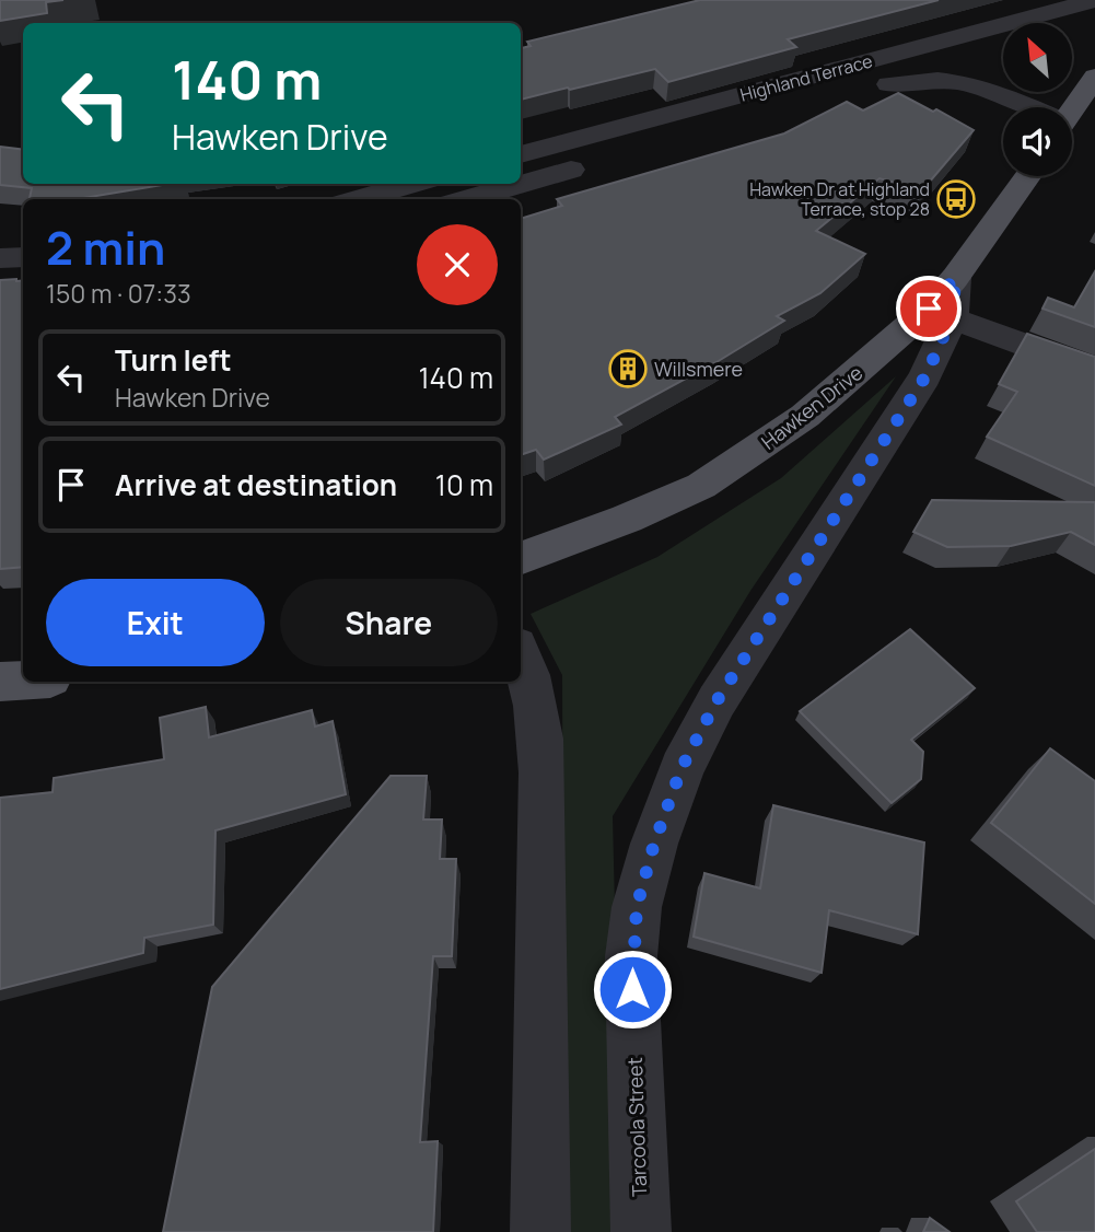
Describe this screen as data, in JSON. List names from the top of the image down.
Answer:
{
  "streets": {
    "main road": ["Hawken Drive"],
    "street": ["Highland Terrace", "Tarcoola Street"]
  },
  "crossings": [
    ["Hawken Drive", "Tarcoola Street"]
  ],
  "places": {
    "bus stop": ["Hawken Dr at Highland Terrace, stop 28"],
    "building": ["Willsmere"]
  },
  "north": "top left",
  "page": {
    "turn": ["140 m", "Hawken Drive"],
    "heading": ["2 min", "150 m · 07:33"],
    "list": [
      {
        "name": "Turn left",
        "note": "Hawken Drive",
        "value": "140 m"
      },
      {
        "name": "Arrive at destination",
        "value": "10 m"
      }
    ],
    "buttons": ["Exit", "Share"]
  }
}
